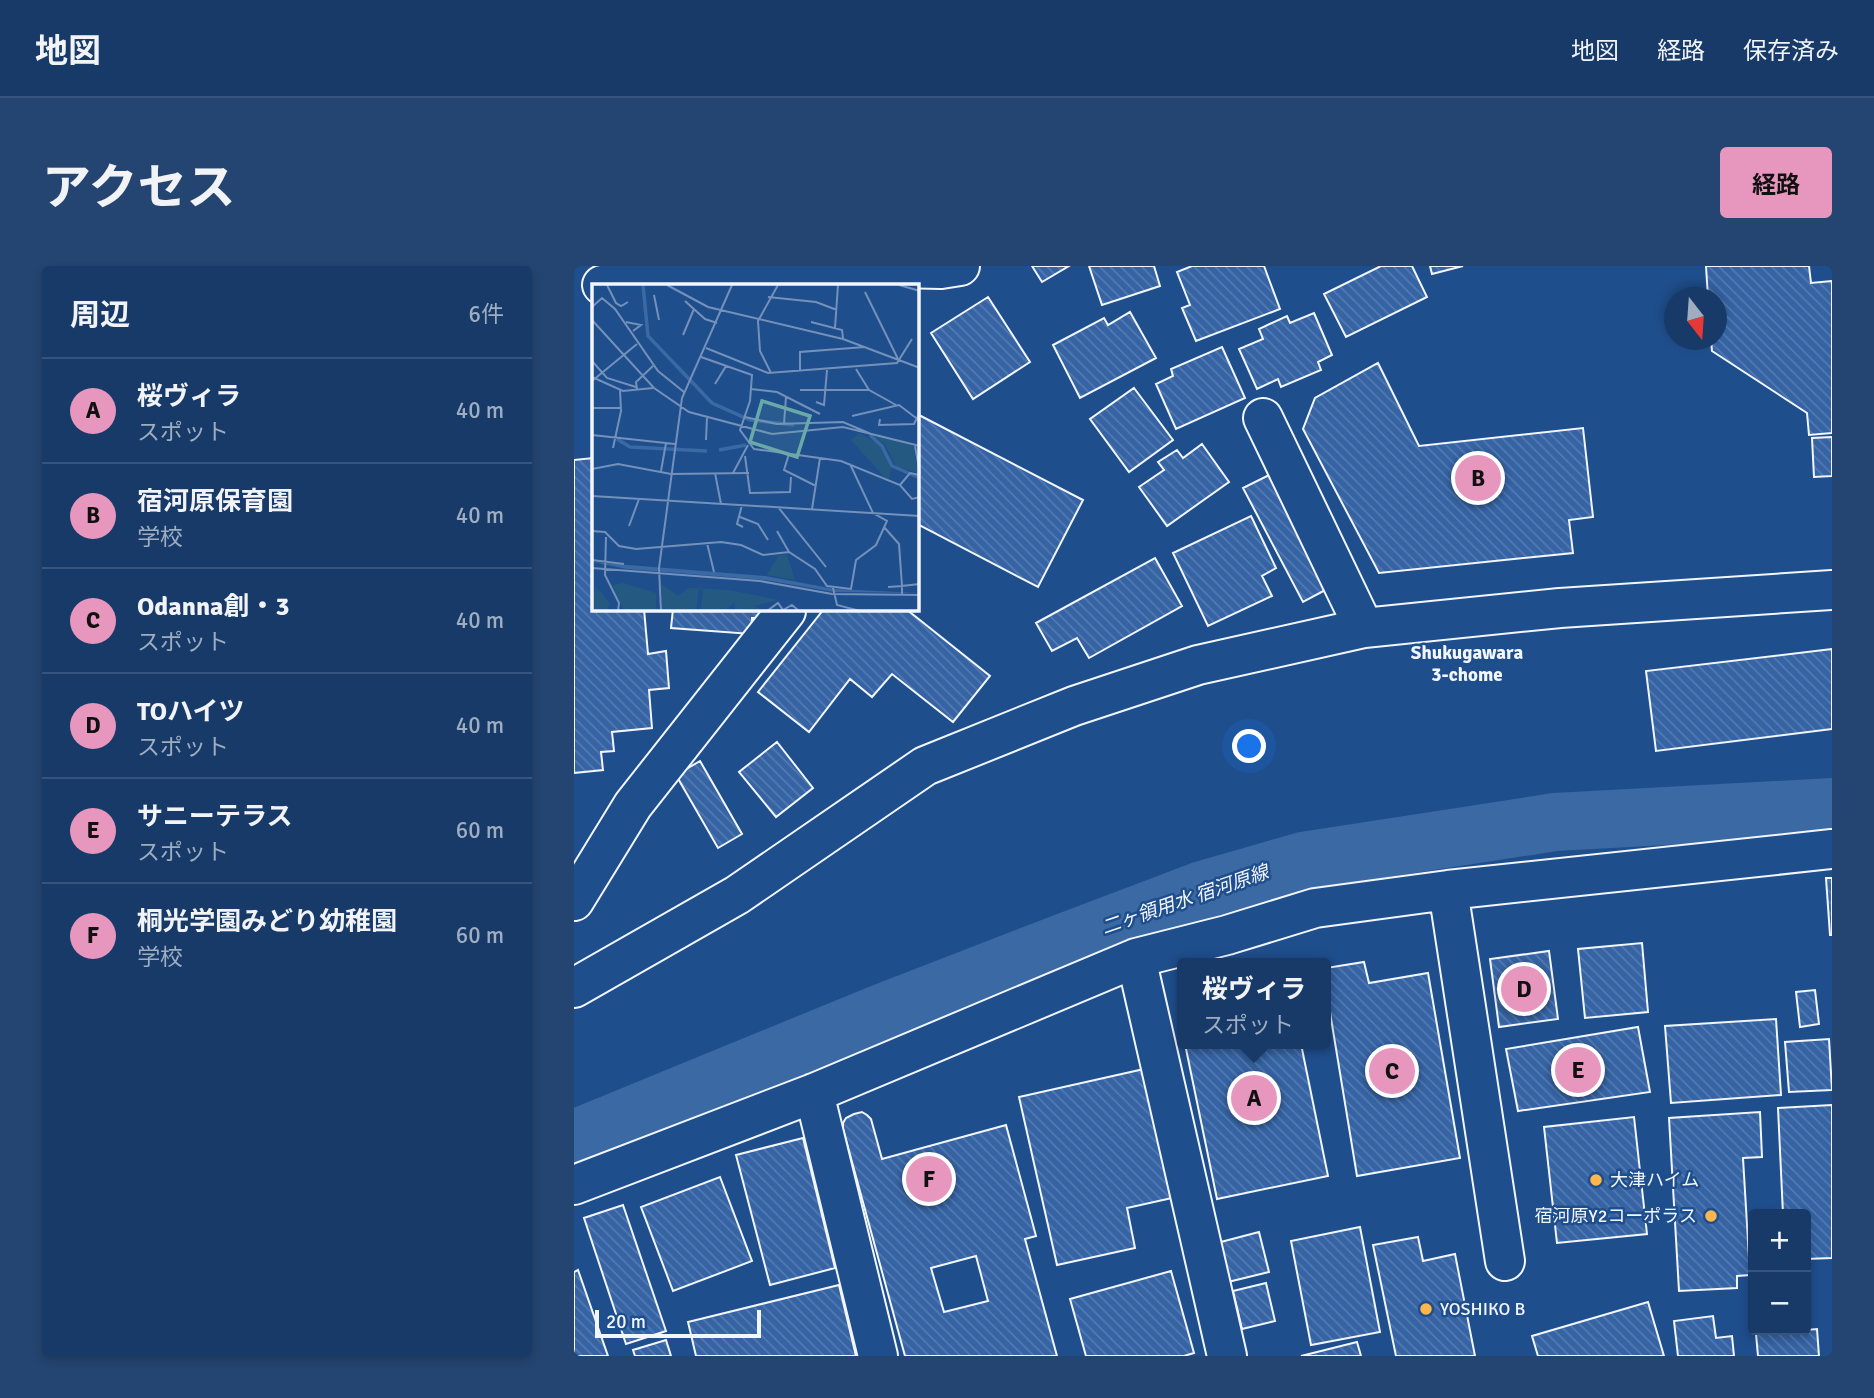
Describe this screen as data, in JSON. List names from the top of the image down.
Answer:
{
  "districts": ["Shukugawara 3-chome"],
  "water": ["二ヶ領用水 宿河原線"],
  "places": ["大津ハイム", "宿河原Y2コーポラス", "YOSHIKO B"],
  "scale_bar": "20 m",
  "north": "bottom",
  "page": {
    "header": "地図",
    "nav": ["地図", "経路", "保存済み"],
    "title": "アクセス",
    "buttons": "経路",
    "heading": ["周辺", "6件"],
    "list": [
      {
        "mark": "A",
        "name": "桜ヴィラ",
        "note": "スポット",
        "value": "40 m"
      },
      {
        "mark": "B",
        "name": "宿河原保育園",
        "note": "学校",
        "value": "40 m"
      },
      {
        "mark": "C",
        "name": "Odanna創・3",
        "note": "スポット",
        "value": "40 m"
      },
      {
        "mark": "D",
        "name": "TOハイツ",
        "note": "スポット",
        "value": "40 m"
      },
      {
        "mark": "E",
        "name": "サニーテラス",
        "note": "スポット",
        "value": "60 m"
      },
      {
        "mark": "F",
        "name": "桐光学園みどり幼稚園",
        "note": "学校",
        "value": "60 m"
      }
    ],
    "pins": [
      "B",
      "D",
      "E",
      "C",
      "A",
      "F"
    ],
    "popup": ["桜ヴィラ", "スポット"],
    "map_buttons": ["+", "−"],
    "scale": "20 m"
  }
}
